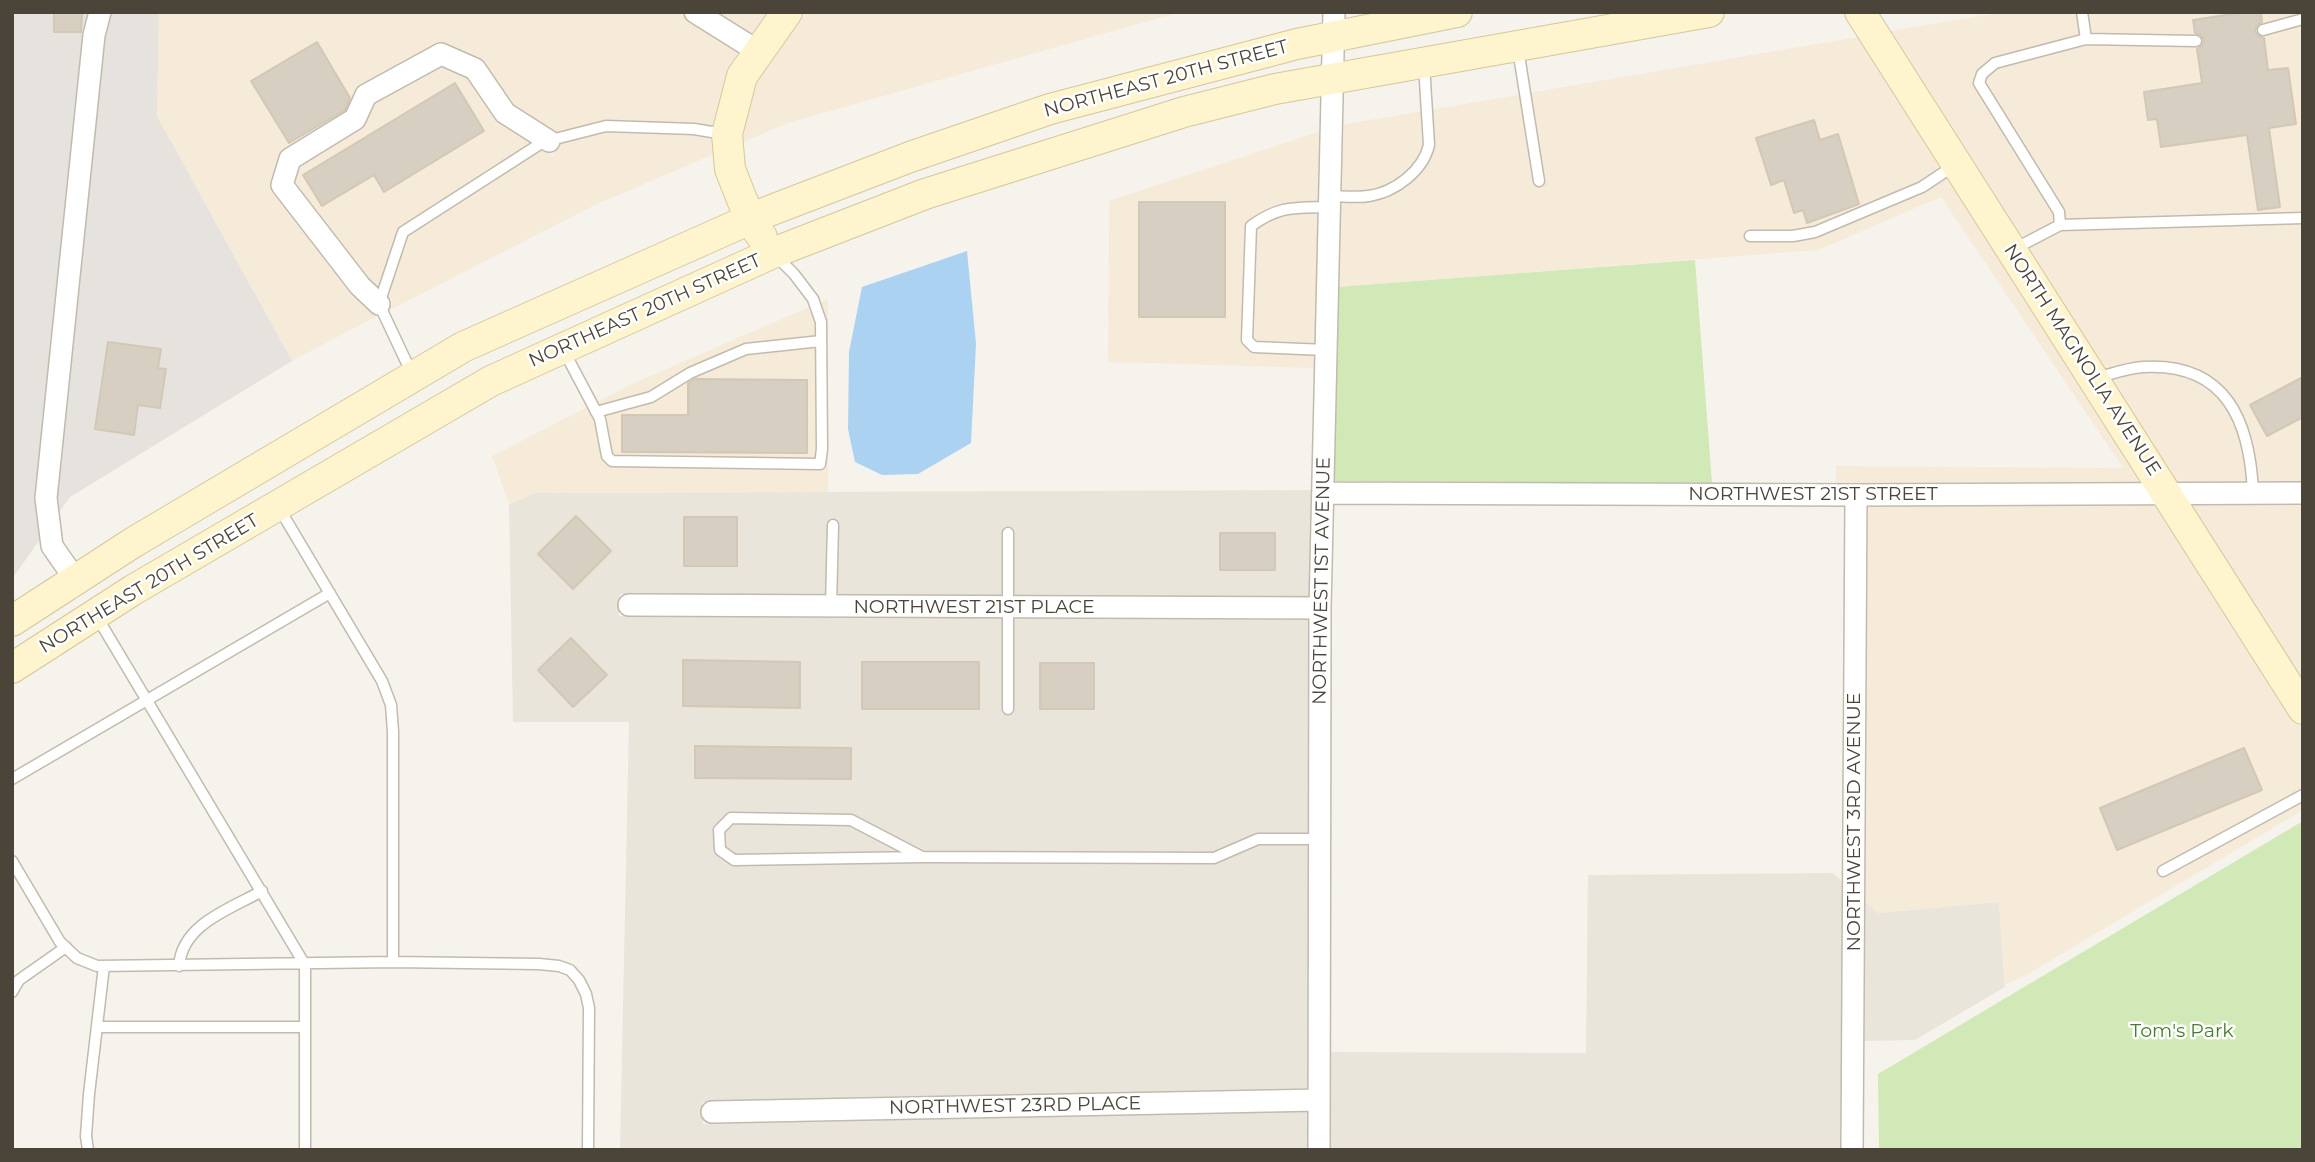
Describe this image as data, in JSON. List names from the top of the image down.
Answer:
{
  "streets": {
    "main road": ["NORTHEAST 20TH STREET", "NORTH MAGNOLIA AVENUE"],
    "street": [
      "NORTHWEST 21ST STREET",
      "NORTHWEST 1ST AVENUE",
      "NORTHWEST 21ST PLACE",
      "NORTHWEST 3RD AVENUE",
      "NORTHWEST 23RD PLACE"
    ]
  },
  "crossings": [
    ["NORTHEAST 20TH STREET", "NORTHWEST 1ST AVENUE"],
    ["NORTH MAGNOLIA AVENUE", "NORTHWEST 21ST STREET"],
    ["NORTHWEST 21ST STREET", "NORTHWEST 1ST AVENUE"],
    ["NORTHWEST 21ST STREET", "NORTHWEST 3RD AVENUE"],
    ["NORTHWEST 1ST AVENUE", "NORTHWEST 21ST PLACE"],
    ["NORTHWEST 1ST AVENUE", "NORTHWEST 23RD PLACE"]
  ],
  "parks": ["Tom's Park"]
}
